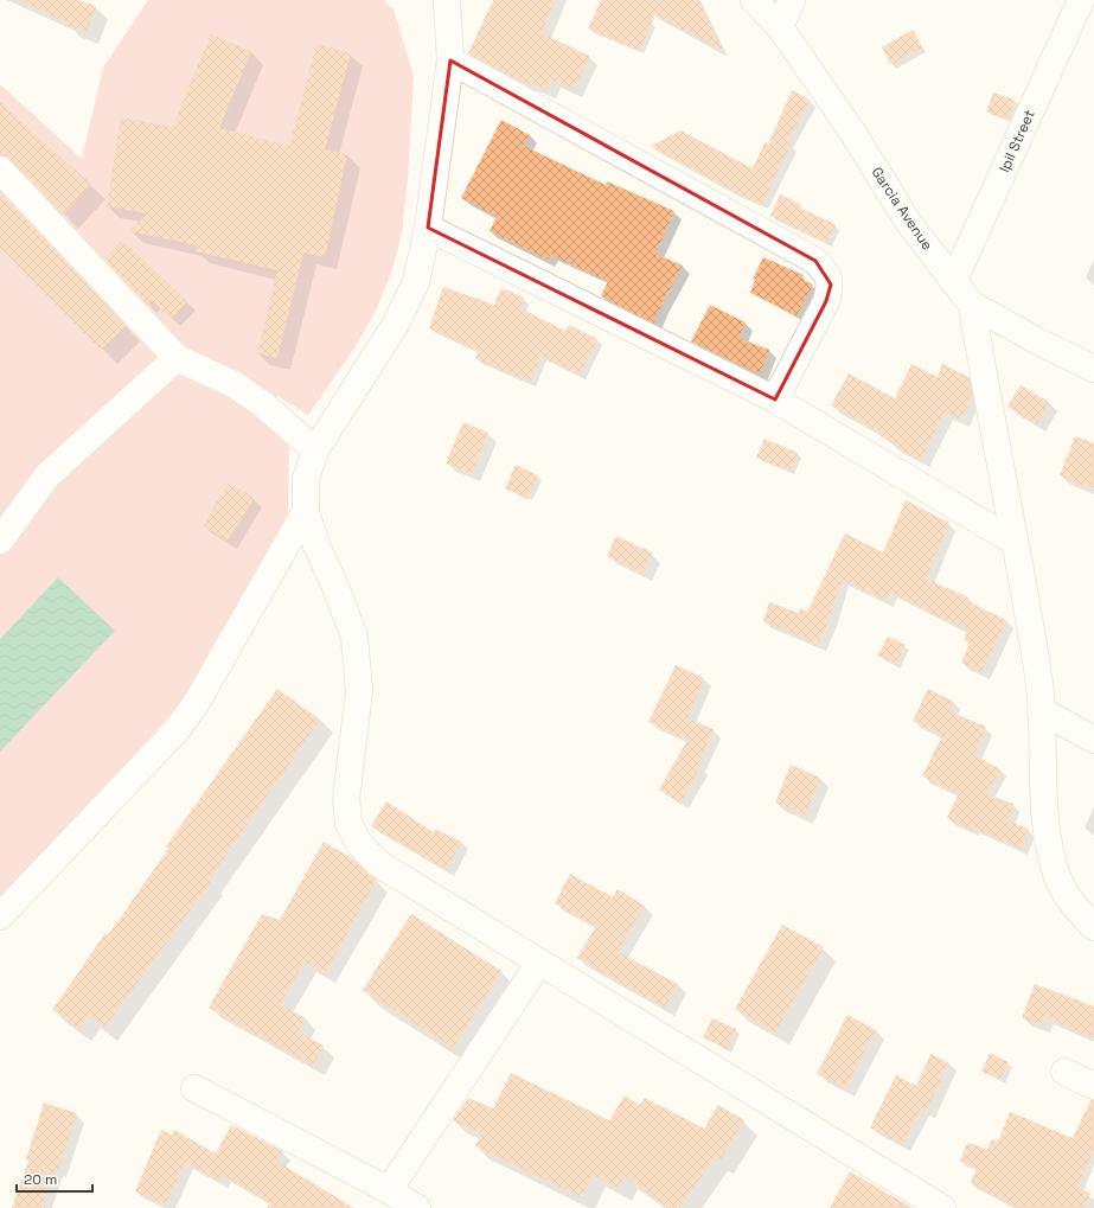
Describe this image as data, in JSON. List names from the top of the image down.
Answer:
{
  "streets": {
    "street": ["Ipil Street", "Garcia Avenue"]
  },
  "crossings": [
    ["Ipil Street", "Garcia Avenue"]
  ],
  "scale_bar": "20 m"
}
